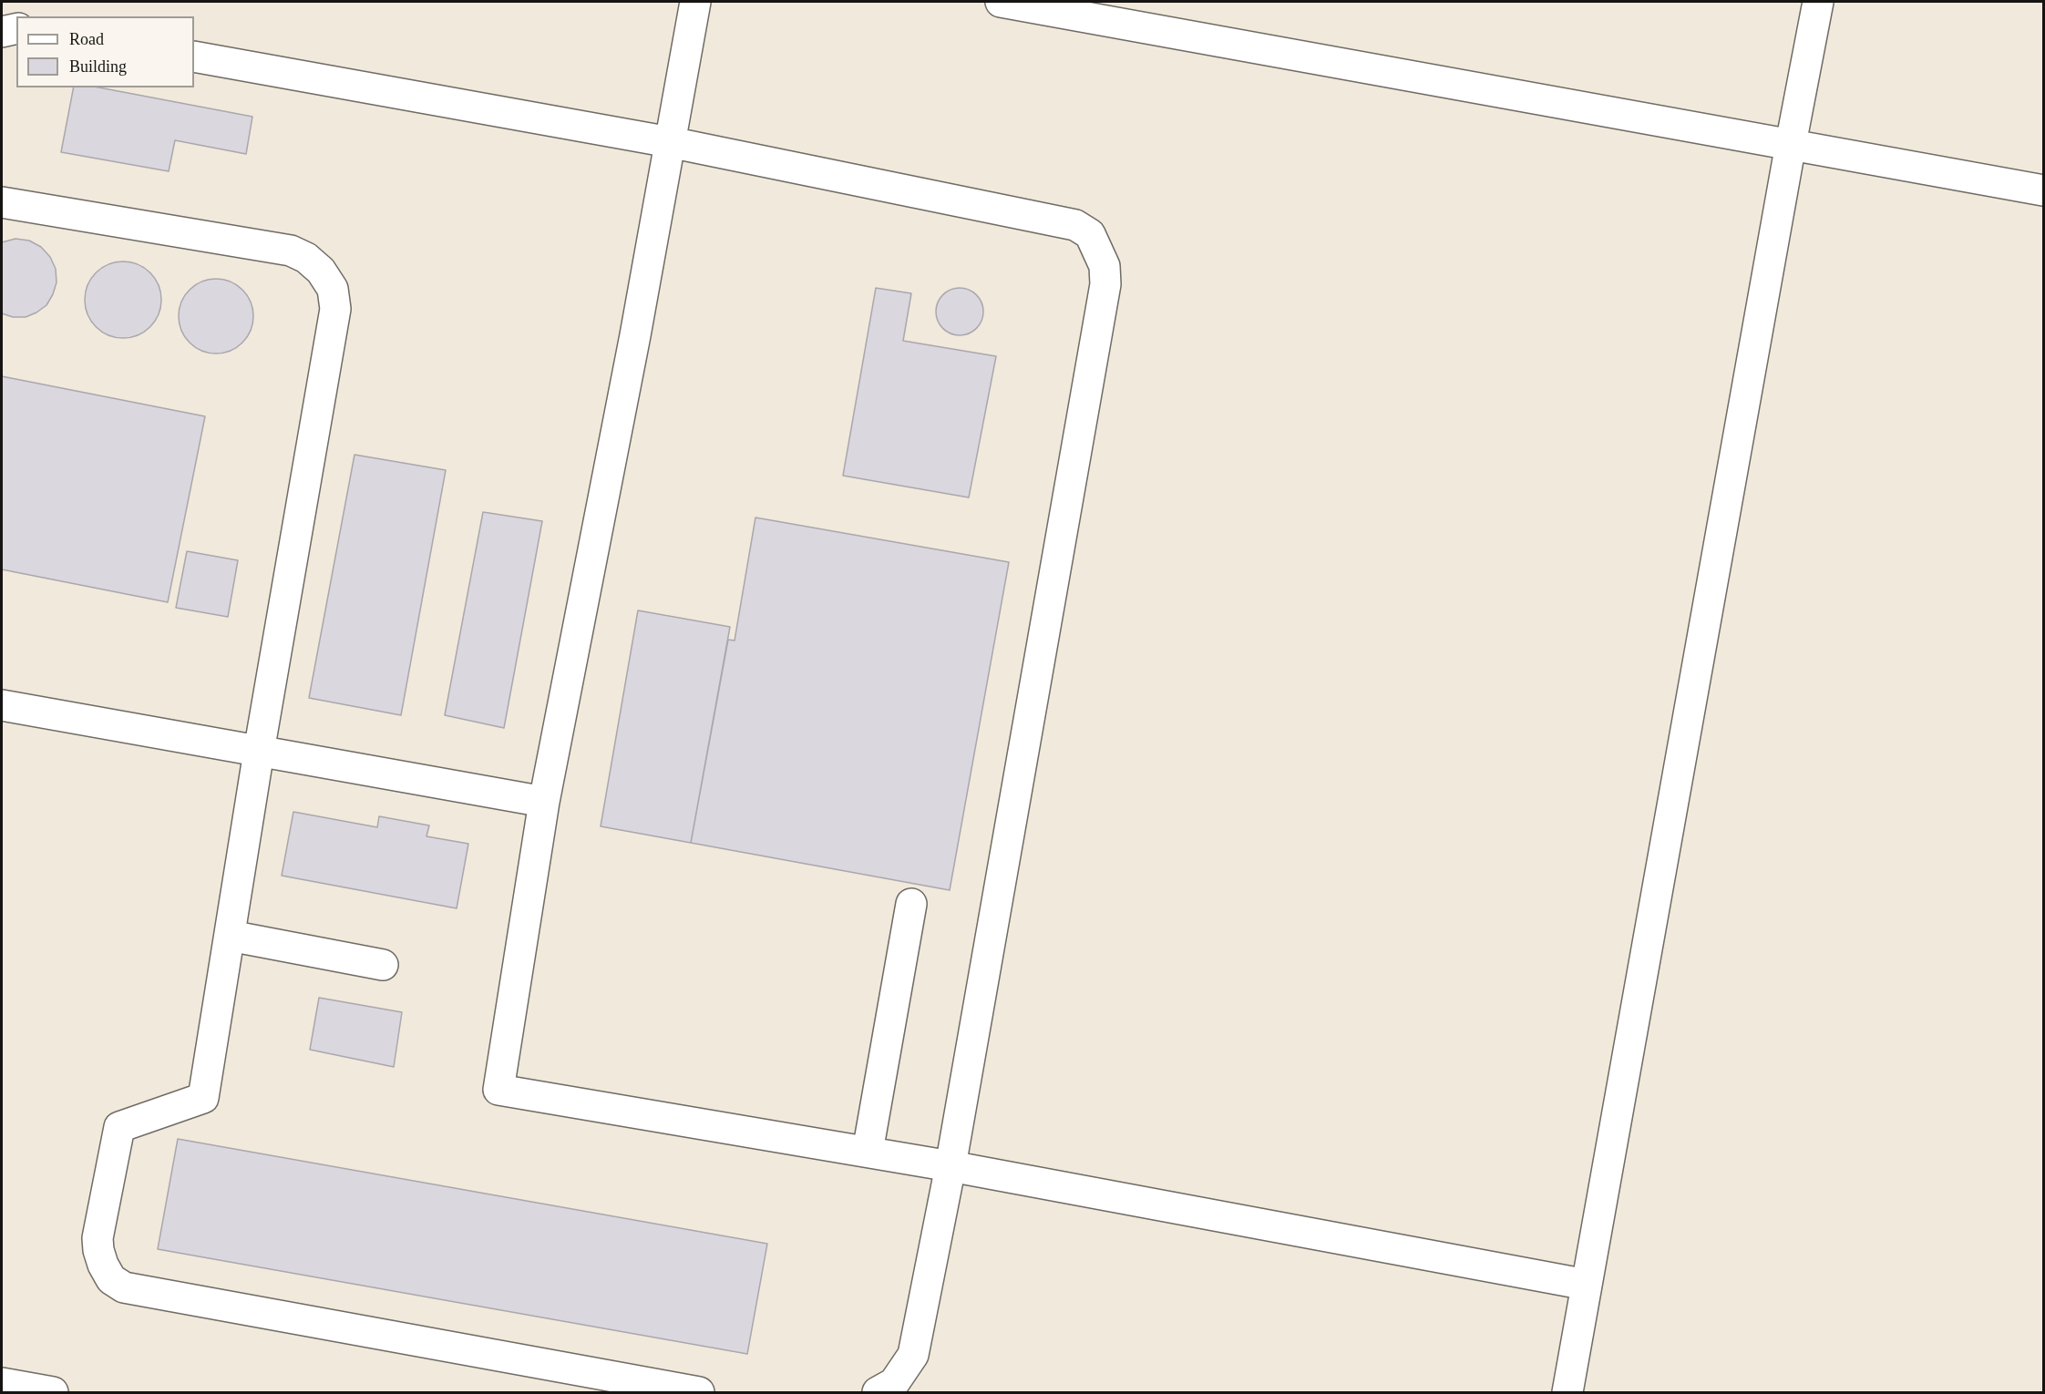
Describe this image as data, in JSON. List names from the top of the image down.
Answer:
{
  "legend": ["Road", "Building"]
}
